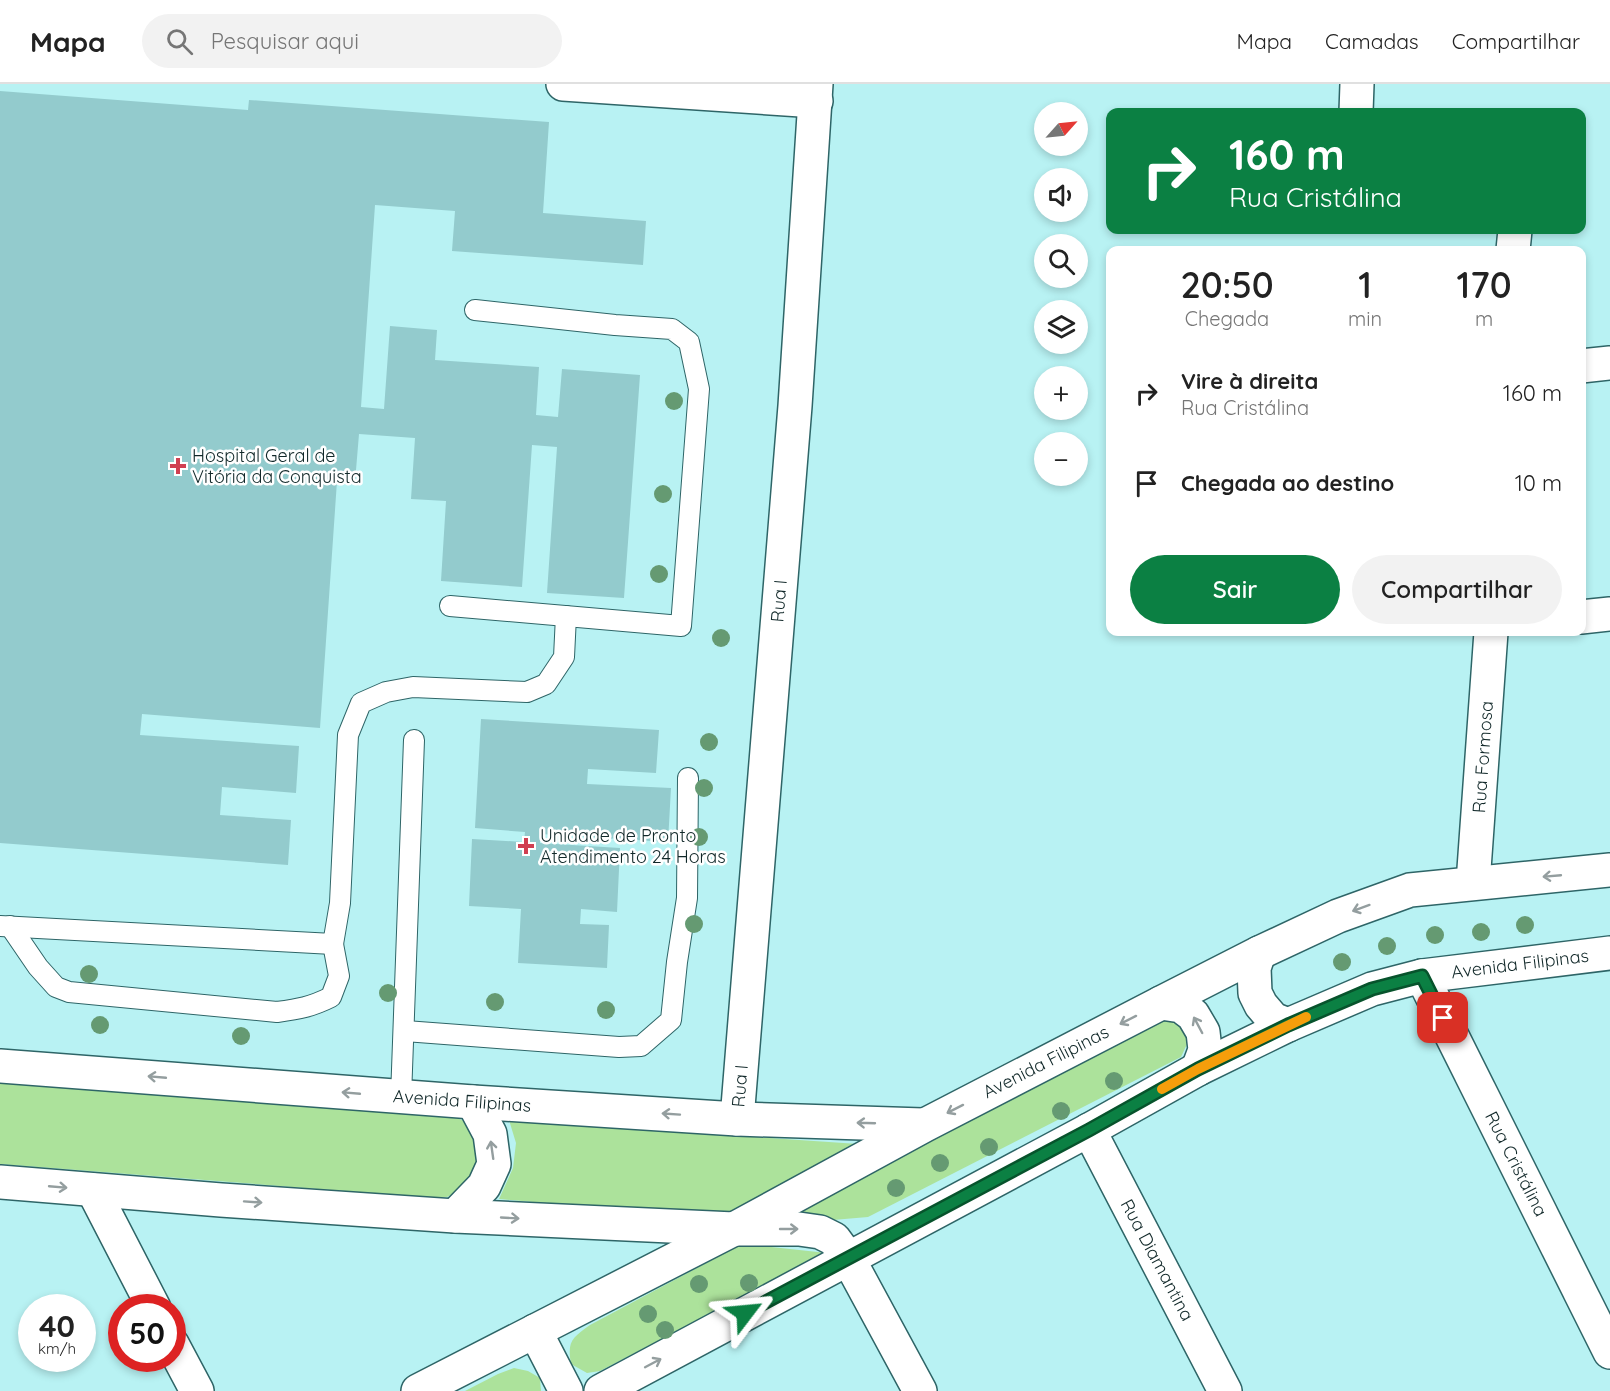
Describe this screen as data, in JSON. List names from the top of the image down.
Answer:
{
  "streets": {
    "main road": [
      "Rua I",
      "Rua Formosa",
      "Avenida Filipinas",
      "Rua Cristálina",
      "Rua Diamantina"
    ]
  },
  "crossings": [
    ["Rua I", "Avenida Filipinas"],
    ["Rua Formosa", "Avenida Filipinas"],
    ["Avenida Filipinas", "Rua Cristálina"],
    ["Avenida Filipinas", "Rua Diamantina"]
  ],
  "places": {
    "health": ["Hospital Geral de Vitória da Conquista", "Unidade de Pronto Atendimento 24 Horas"]
  },
  "north": "top right",
  "page": {
    "header": "Mapa",
    "search": "Pesquisar aqui",
    "nav": ["Mapa", "Camadas", "Compartilhar"],
    "map_buttons": ["+", "−"],
    "turn": ["160 m", "Rua Cristálina"],
    "eta": [
      "20:50",
      "Chegada",
      "1",
      "min",
      "170",
      "m"
    ],
    "list": [
      {
        "name": "Vire à direita",
        "note": "Rua Cristálina",
        "value": "160 m"
      },
      {
        "name": "Chegada ao destino",
        "value": "10 m"
      }
    ],
    "buttons": ["Sair", "Compartilhar"],
    "speed": "40 km/h",
    "limit": "50"
  }
}
